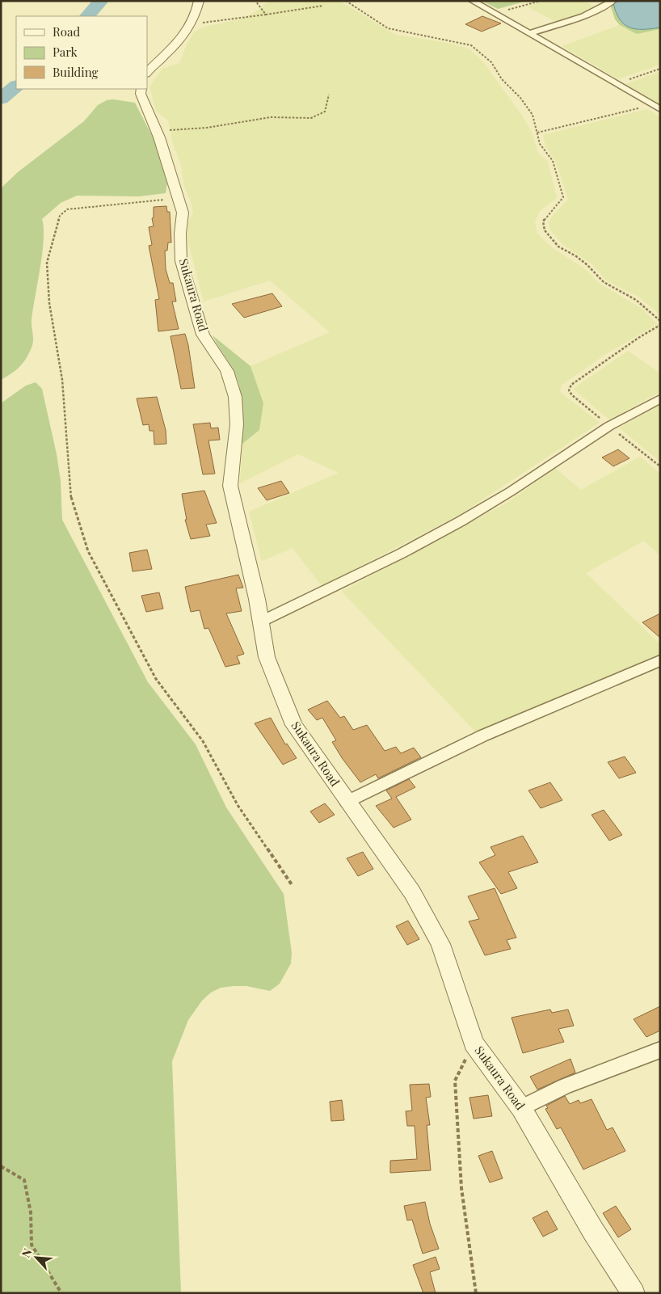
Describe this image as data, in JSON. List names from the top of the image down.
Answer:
{
  "streets": {
    "street": ["Sukaura Road"]
  },
  "legend": ["Road", "Park", "Building"],
  "north": "top left"
}
